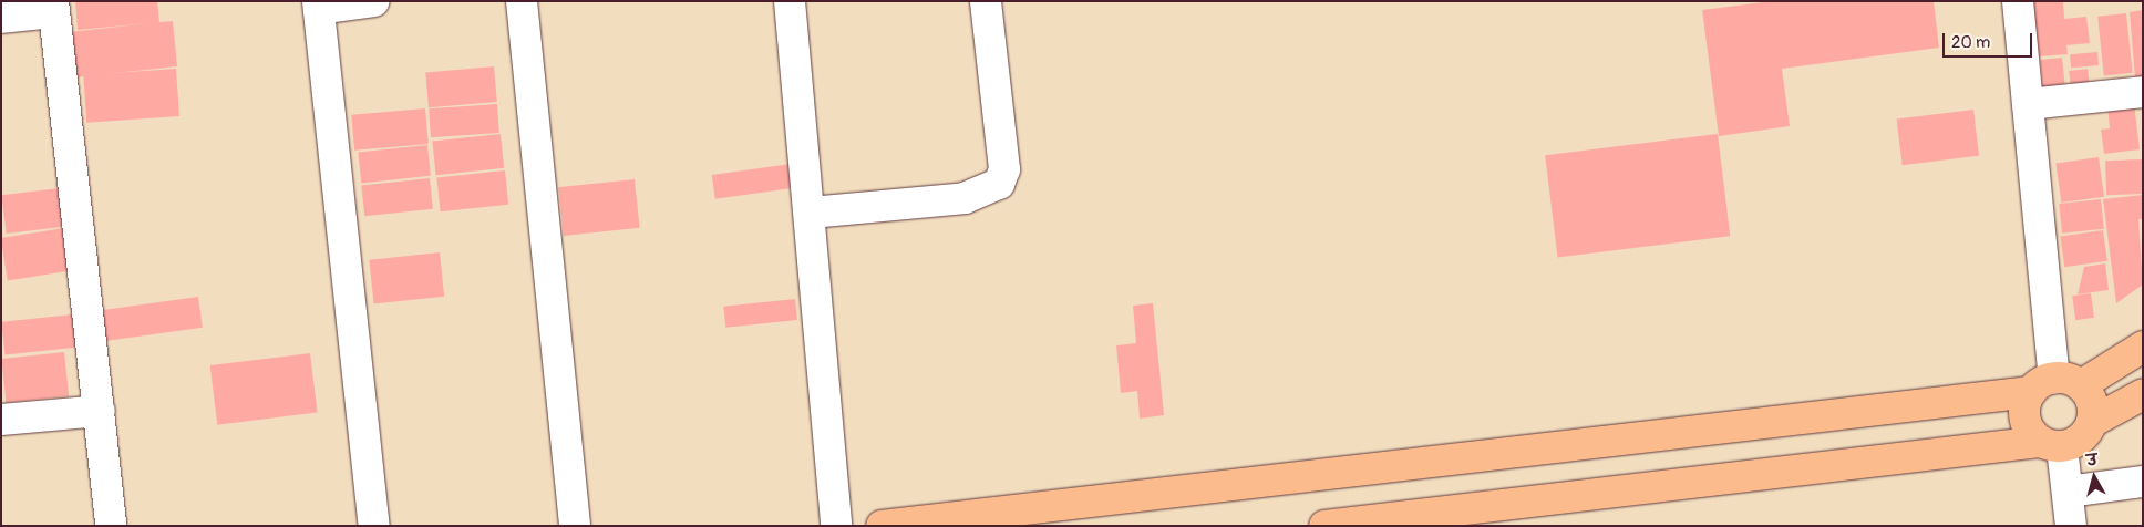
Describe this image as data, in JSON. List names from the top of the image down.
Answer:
{
  "scale_bar": "20 m",
  "north": "top"
}
